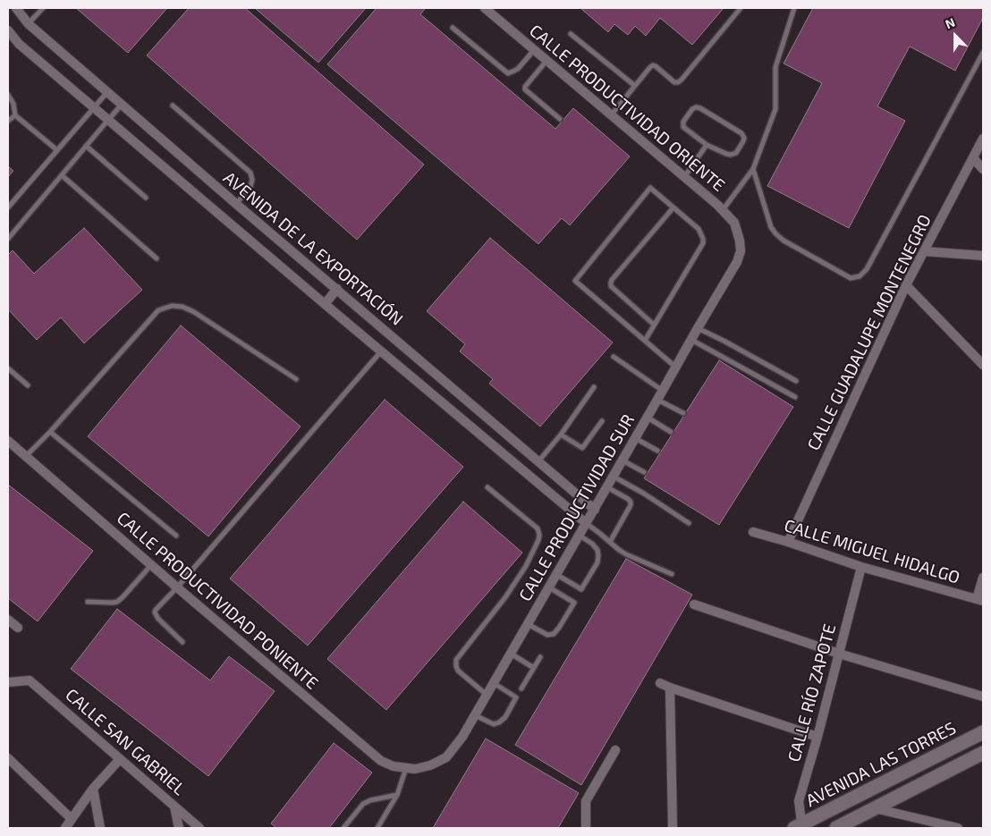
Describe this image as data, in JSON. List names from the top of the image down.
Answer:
{
  "streets": {
    "street": [
      "CALLE PRODUCTIVIDAD ORIENTE",
      "AVENIDA DE LA EXPORTACIÓN",
      "CALLE GUADALUPE MONTENEGRO",
      "CALLE PRODUCTIVIDAD SUR",
      "CALLE MIGUEL HIDALGO",
      "CALLE PRODUCTIVIDAD PONIENTE",
      "CALLE RÍO ZAPOTE",
      "CALLE SAN GABRIEL",
      "AVENIDA LAS TORRES"
    ]
  },
  "crossings": [
    ["CALLE PRODUCTIVIDAD ORIENTE", "CALLE PRODUCTIVIDAD SUR"],
    ["AVENIDA DE LA EXPORTACIÓN", "CALLE PRODUCTIVIDAD SUR"],
    ["CALLE GUADALUPE MONTENEGRO", "CALLE MIGUEL HIDALGO"],
    ["CALLE PRODUCTIVIDAD SUR", "CALLE PRODUCTIVIDAD PONIENTE"],
    ["CALLE MIGUEL HIDALGO", "CALLE RÍO ZAPOTE"],
    ["CALLE RÍO ZAPOTE", "AVENIDA LAS TORRES"]
  ],
  "north": "top"
}
